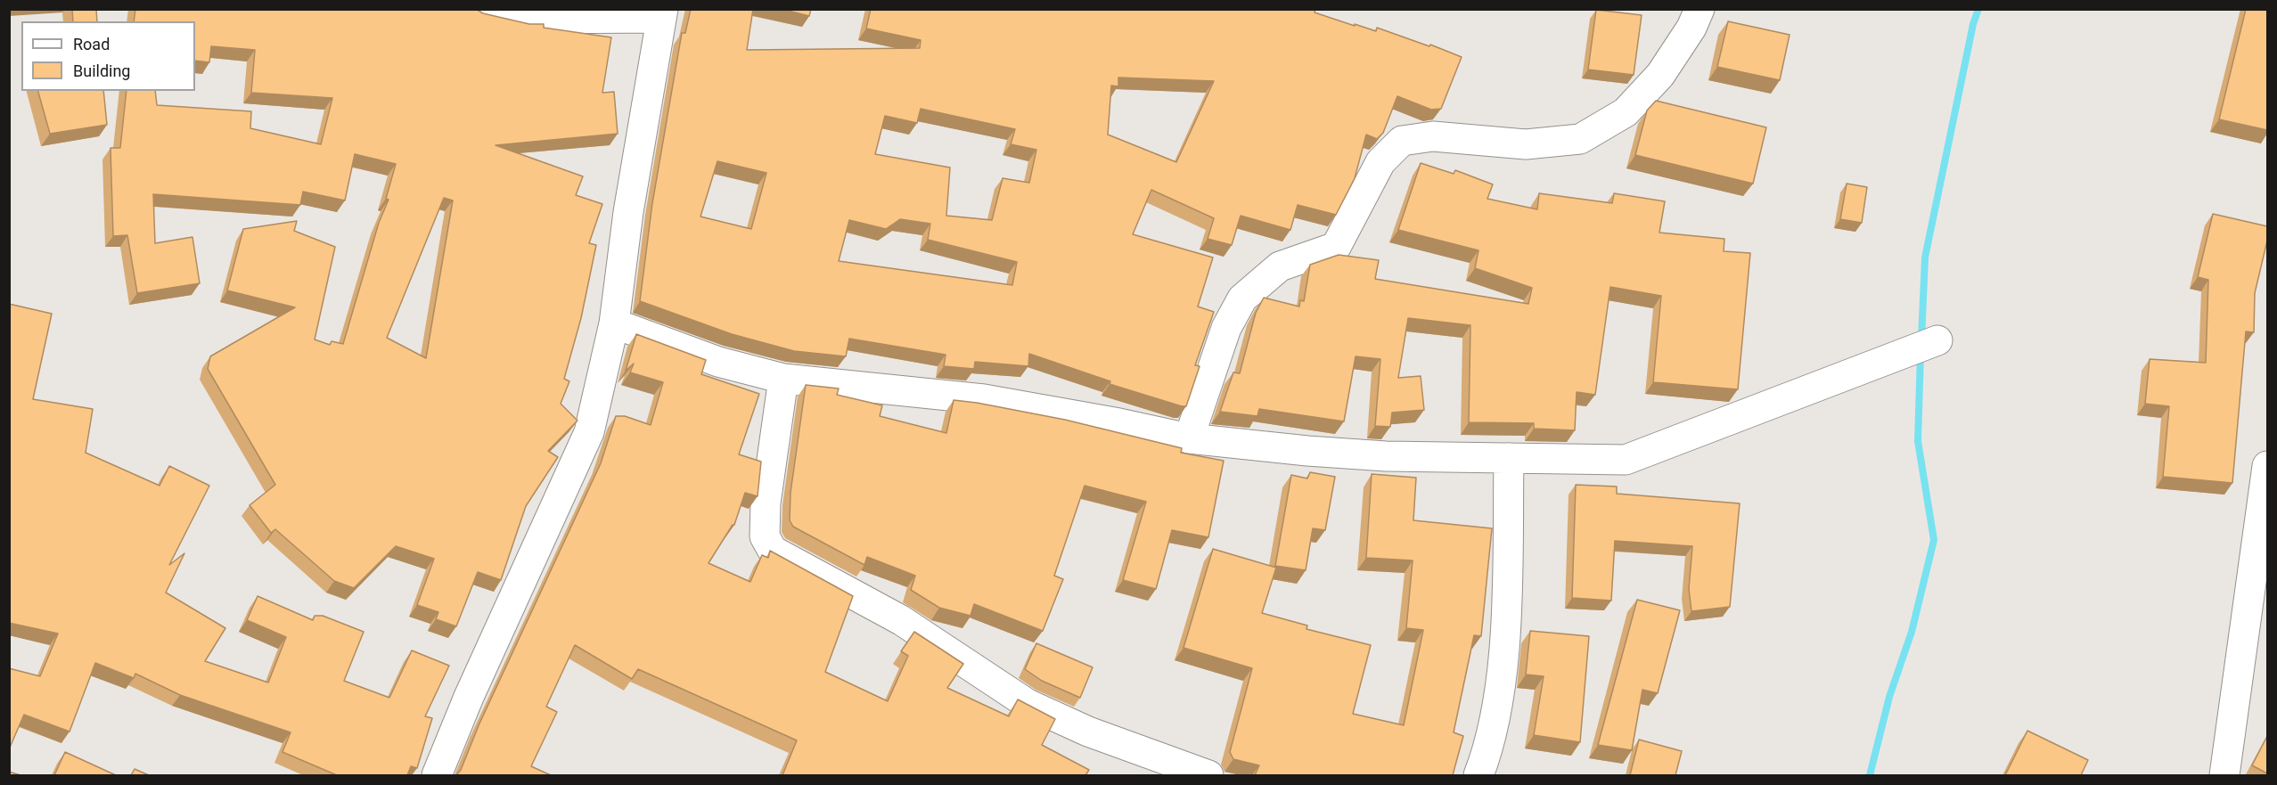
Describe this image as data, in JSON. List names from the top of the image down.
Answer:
{
  "legend": ["Road", "Building"]
}
